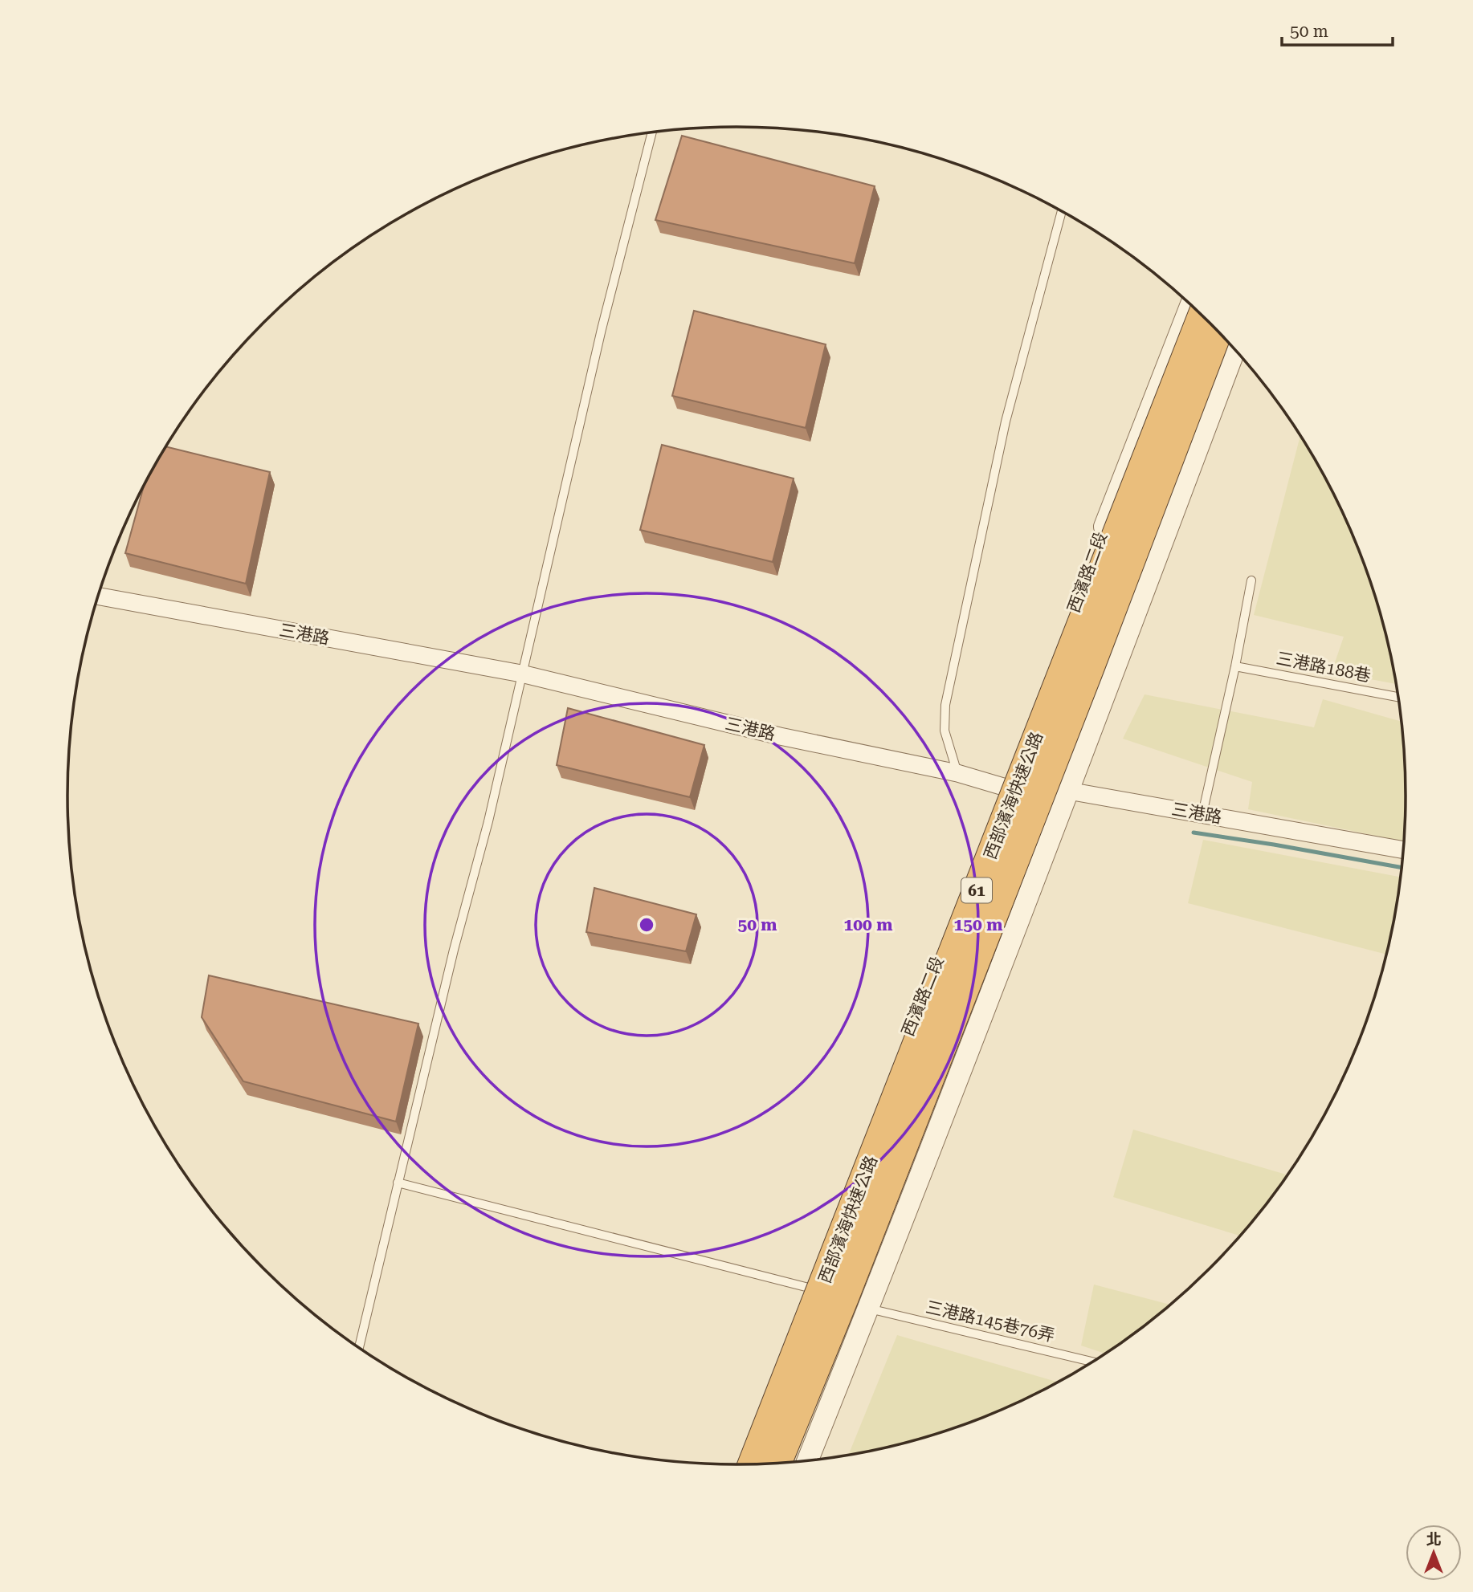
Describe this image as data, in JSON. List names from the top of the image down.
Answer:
{
  "streets": {
    "highway": ["西部濱海快速公路", "61"],
    "street": ["西濱路二段", "三港路"],
    "lane": ["三港路188巷", "三港路145巷76弄"]
  },
  "crossings": [
    ["西濱路二段", "三港路"]
  ],
  "scale_bar": "50 m",
  "north": "top",
  "rings": ["50 m", "100 m", "150 m"]
}
